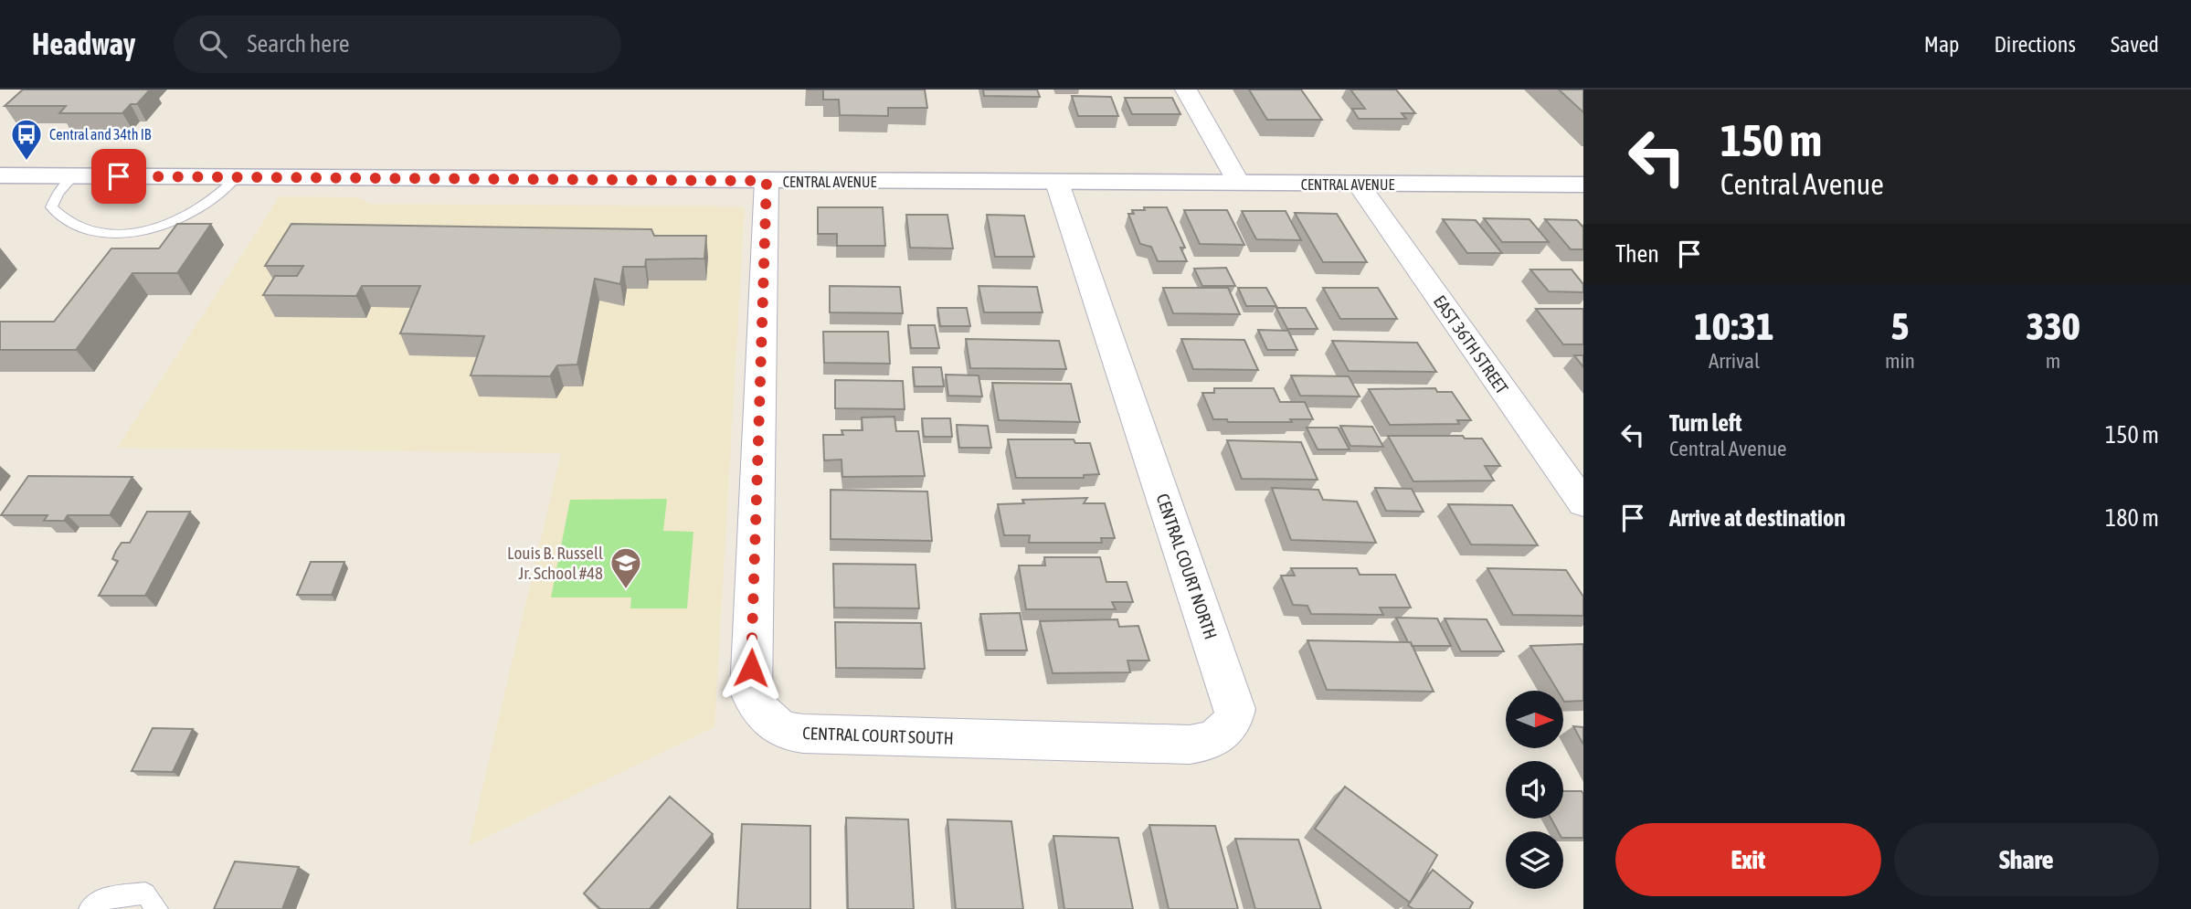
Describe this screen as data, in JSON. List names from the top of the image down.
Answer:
{
  "streets": {
    "main road": ["CENTRAL AVENUE"],
    "street": ["EAST 36TH STREET", "CENTRAL COURT NORTH", "CENTRAL COURT SOUTH"]
  },
  "crossings": [
    ["CENTRAL AVENUE", "EAST 36TH STREET"],
    ["CENTRAL AVENUE", "CENTRAL COURT NORTH"],
    ["CENTRAL AVENUE", "CENTRAL COURT SOUTH"],
    ["CENTRAL COURT NORTH", "CENTRAL COURT SOUTH"]
  ],
  "places": {
    "bus stop": ["Central and 34th IB"],
    "school or university": ["Louis B. Russell Jr. School #48"]
  },
  "north": "right",
  "page": {
    "header": "Headway",
    "search": "Search here",
    "nav": ["Map", "Directions", "Saved"],
    "turn": ["150 m", "Central Avenue"],
    "then": "Then",
    "eta": [
      "10:31",
      "Arrival",
      "5",
      "min",
      "330",
      "m"
    ],
    "list": [
      {
        "name": "Turn left",
        "note": "Central Avenue",
        "value": "150 m"
      },
      {
        "name": "Arrive at destination",
        "value": "180 m"
      }
    ],
    "buttons": ["Exit", "Share"]
  }
}
